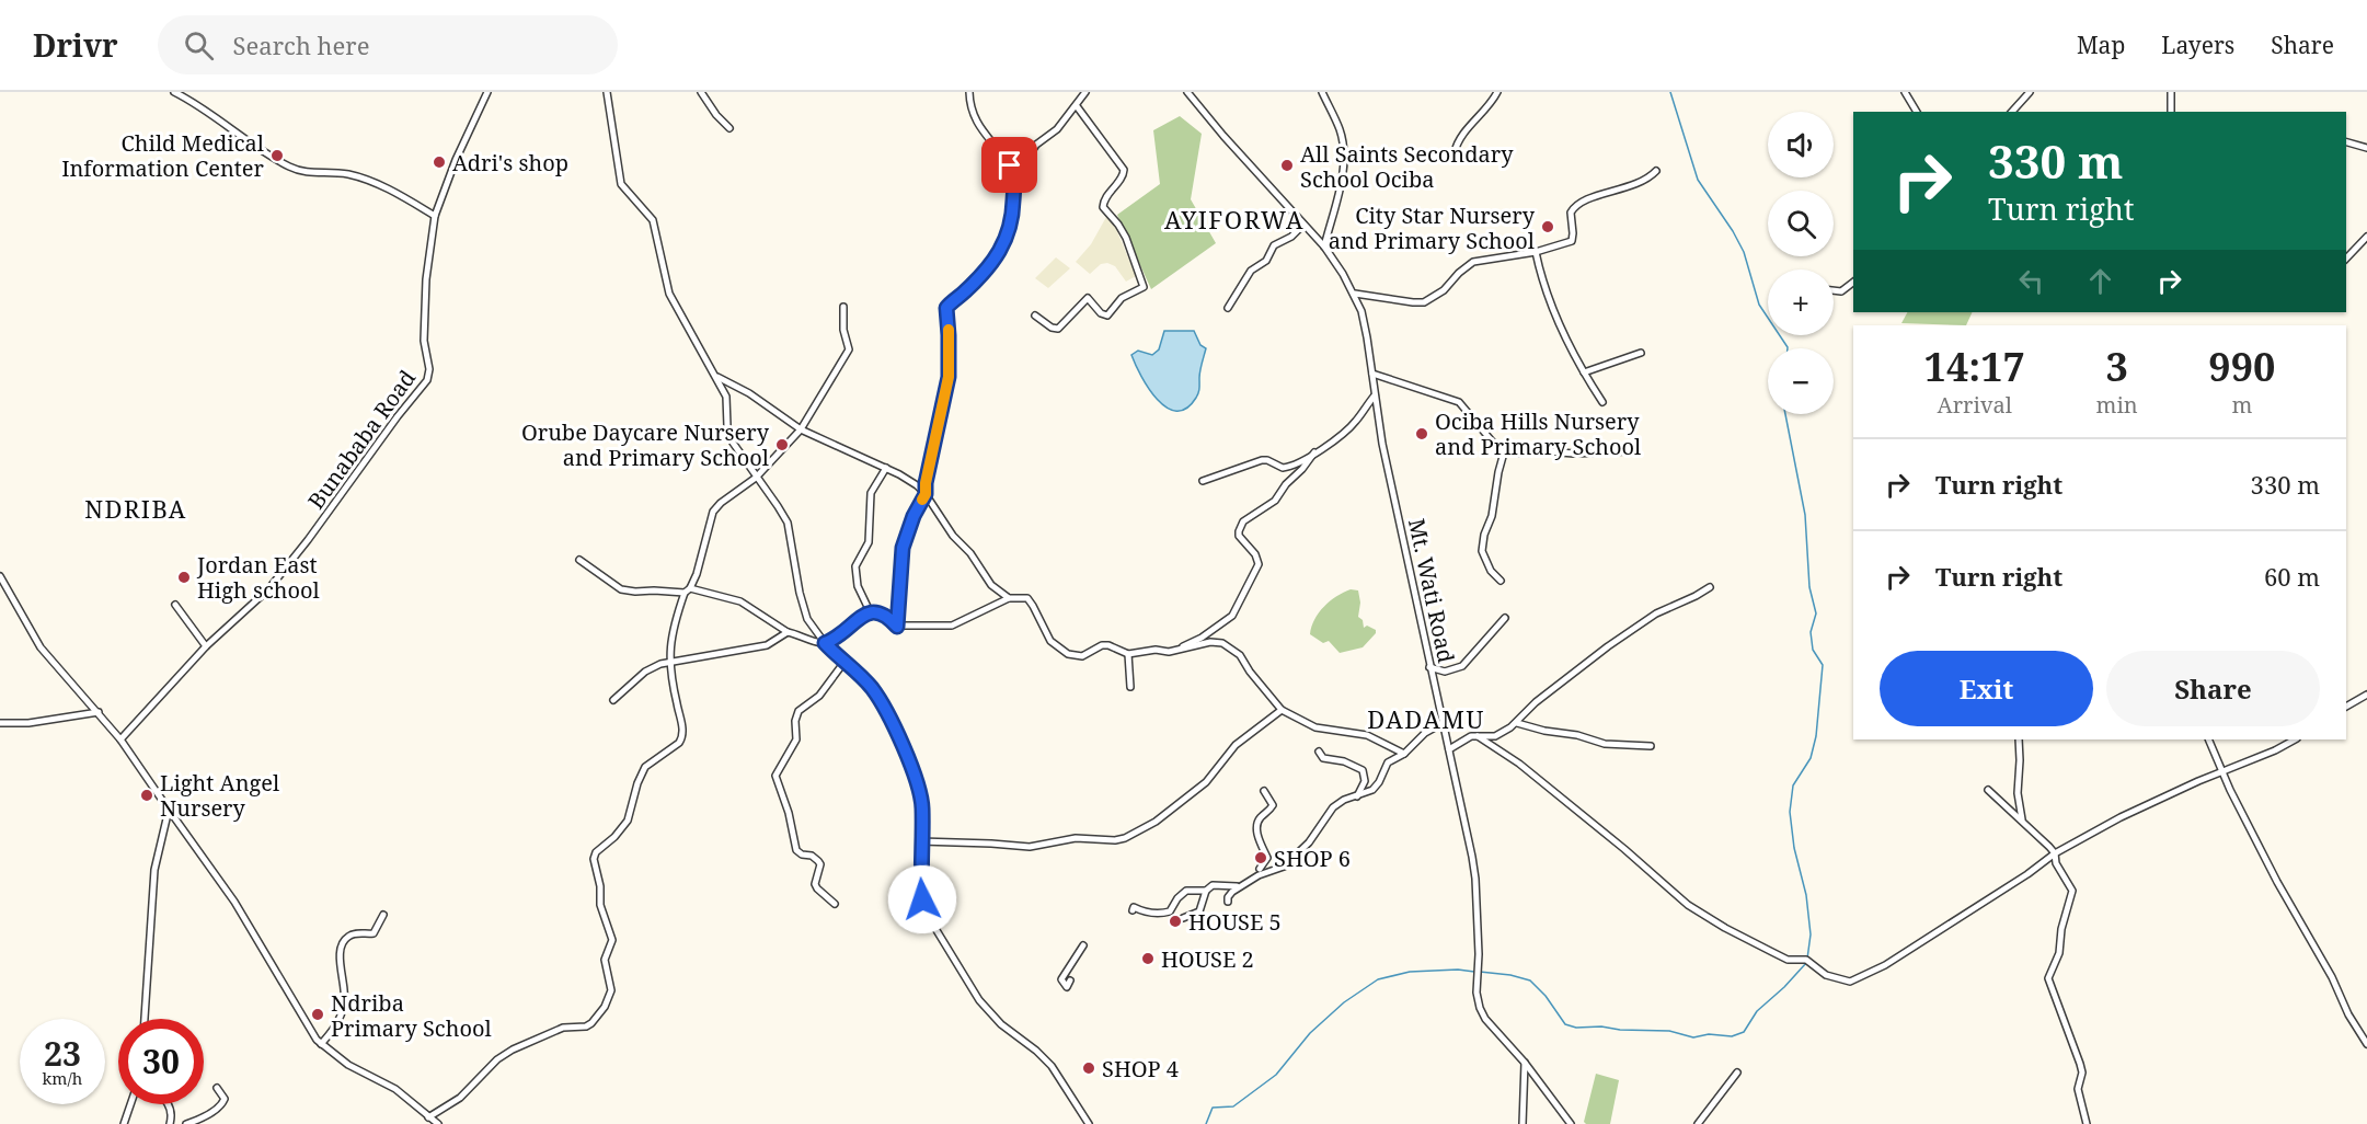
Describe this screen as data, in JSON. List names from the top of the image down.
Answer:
{
  "streets": {
    "street": ["Bunababa Road", "Mt. Wati Road"]
  },
  "districts": ["AYIFORWA", "NDRIBA", "DADAMU"],
  "places": [
    "Child Medical Information Center",
    "Adri's shop",
    "All Saints Secondary School Ociba",
    "City Star Nursery and Primary School",
    "Ociba Hills Nursery and Primary School",
    "Orube Daycare Nursery and Primary School",
    "Jordan East High school",
    "Light Angel Nursery",
    "SHOP 6",
    "HOUSE 5",
    "HOUSE 2",
    "Ndriba Primary School",
    "SHOP 4"
  ],
  "page": {
    "header": "Drivr",
    "search": "Search here",
    "nav": ["Map", "Layers", "Share"],
    "map_buttons": ["+", "−"],
    "turn": ["330 m", "Turn right"],
    "eta": [
      "14:17",
      "Arrival",
      "3",
      "min",
      "990",
      "m"
    ],
    "list": [
      {
        "name": "Turn right",
        "value": "330 m"
      },
      {
        "name": "Turn right",
        "value": "60 m"
      }
    ],
    "buttons": ["Exit", "Share"],
    "speed": "23 km/h",
    "limit": "30"
  }
}
